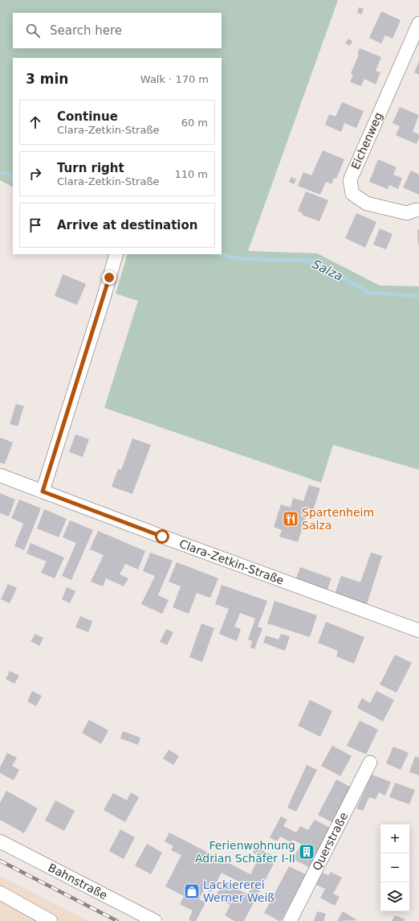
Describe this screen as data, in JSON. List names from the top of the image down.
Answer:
{
  "streets": {
    "street": [
      "Eichenweg",
      "Clara-Zetkin-Straße",
      "Querstraße",
      "Bahnstraße"
    ]
  },
  "water": ["Salza"],
  "places": {
    "restaurant": ["Spartenheim Salza"],
    "building": ["Ferienwohnung Adrian Schäfer I-II"],
    "shop": ["Lackiererei Werner Weiß"]
  },
  "page": {
    "search": "Search here",
    "heading": ["3 min", "Walk · 170 m"],
    "list": [
      ["Continue", "Clara-Zetkin-Straße", "60 m"],
      ["Turn right", "Clara-Zetkin-Straße", "110 m"],
      "Arrive at destination"
    ],
    "map_buttons": ["+", "−"]
  }
}
